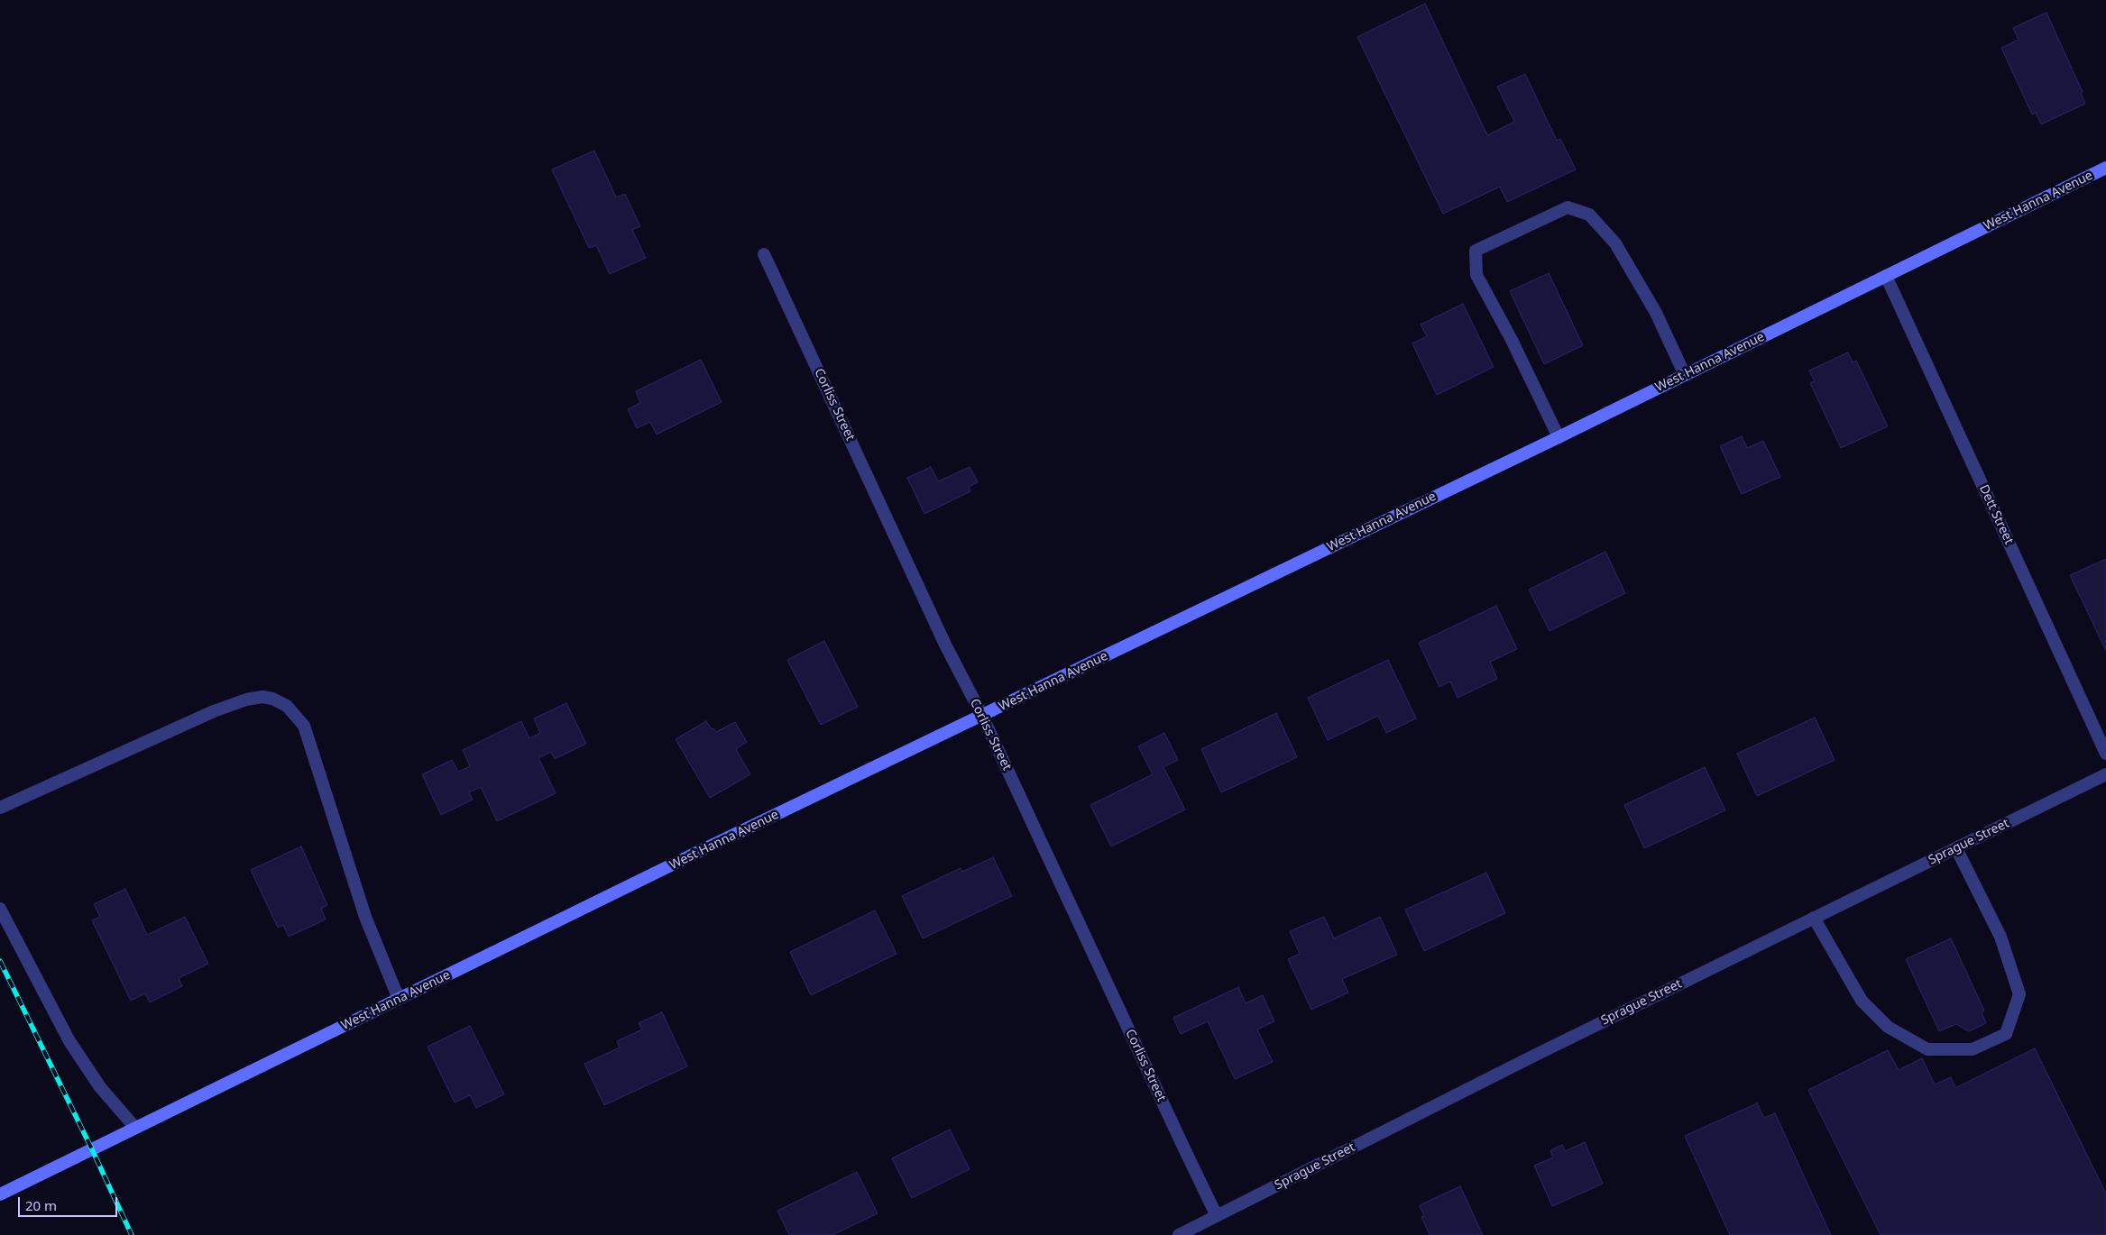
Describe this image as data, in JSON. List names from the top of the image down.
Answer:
{
  "streets": {
    "main road": ["West Hanna Avenue"],
    "street": ["Corliss Street", "Dett Street", "Sprague Street"]
  },
  "crossings": [
    ["West Hanna Avenue", "Corliss Street"],
    ["West Hanna Avenue", "Dett Street"],
    ["Corliss Street", "Sprague Street"]
  ],
  "scale_bar": "20 m"
}
